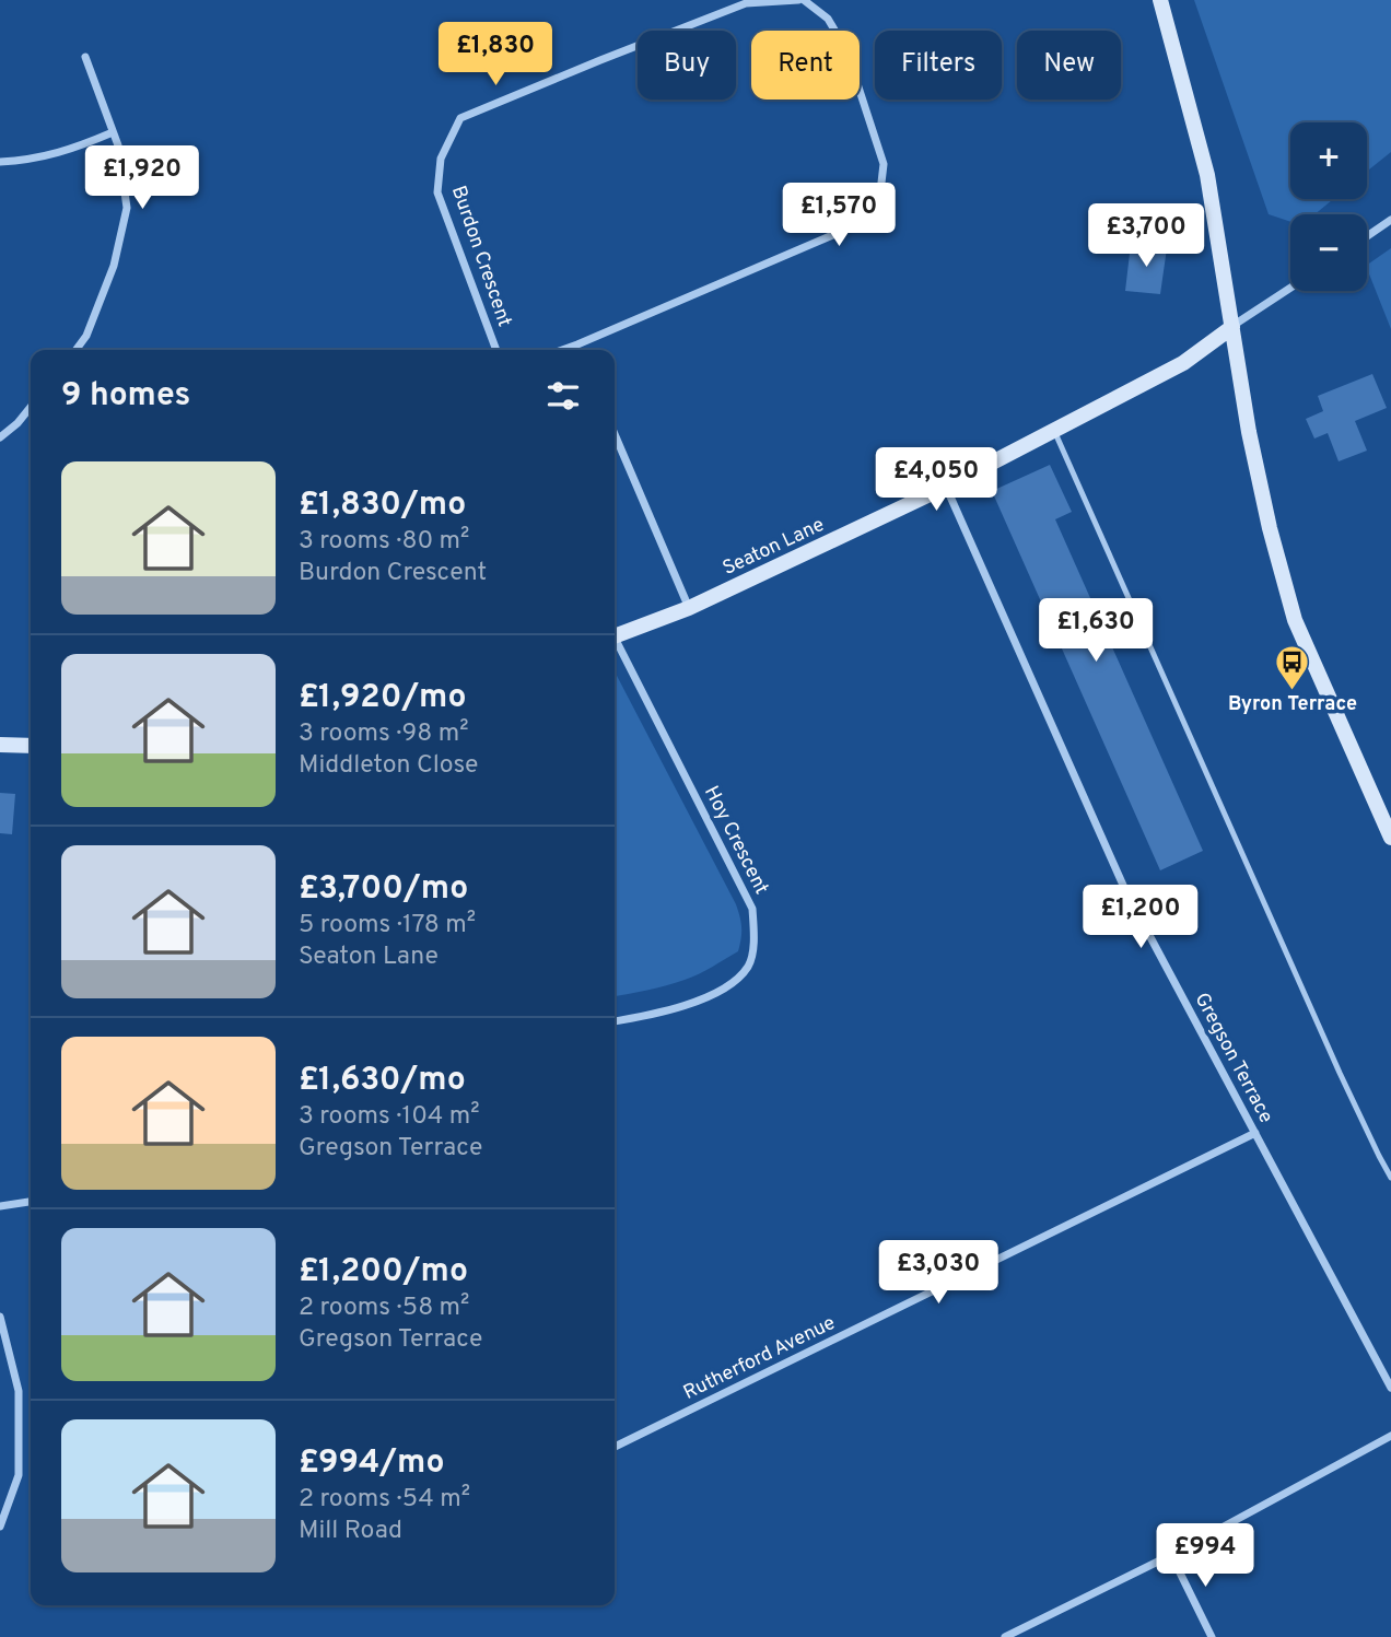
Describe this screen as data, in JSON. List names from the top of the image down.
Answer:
{
  "streets": {
    "main road": ["Seaton Lane"],
    "street": [
      "Burdon Crescent",
      "Hoy Crescent",
      "Gregson Terrace",
      "Rutherford Avenue"
    ]
  },
  "crossings": [
    ["Seaton Lane", "Gregson Terrace"],
    ["Gregson Terrace", "Rutherford Avenue"]
  ],
  "places": {
    "bus stop": ["Byron Terrace"]
  },
  "page": {
    "price": [
      "£1,830",
      "£1,920",
      "£1,570",
      "£3,700",
      "£4,050",
      "£1,630",
      "£1,200",
      "£3,030",
      "£994"
    ],
    "chip": [
      "Buy",
      "Rent",
      "Filters",
      "New"
    ],
    "map_buttons": ["+", "−"],
    "heading": "9 homes",
    "list": [
      {
        "name": "£1,830/mo",
        "note": "3 rooms · 80 m² · Burdon Crescent"
      },
      {
        "name": "£1,920/mo",
        "note": "3 rooms · 98 m² · Middleton Close"
      },
      {
        "name": "£3,700/mo",
        "note": "5 rooms · 178 m² · Seaton Lane"
      },
      {
        "name": "£1,630/mo",
        "note": "3 rooms · 104 m² · Gregson Terrace"
      },
      {
        "name": "£1,200/mo",
        "note": "2 rooms · 58 m² · Gregson Terrace"
      },
      {
        "name": "£994/mo",
        "note": "2 rooms · 54 m² · Mill Road"
      }
    ]
  }
}
